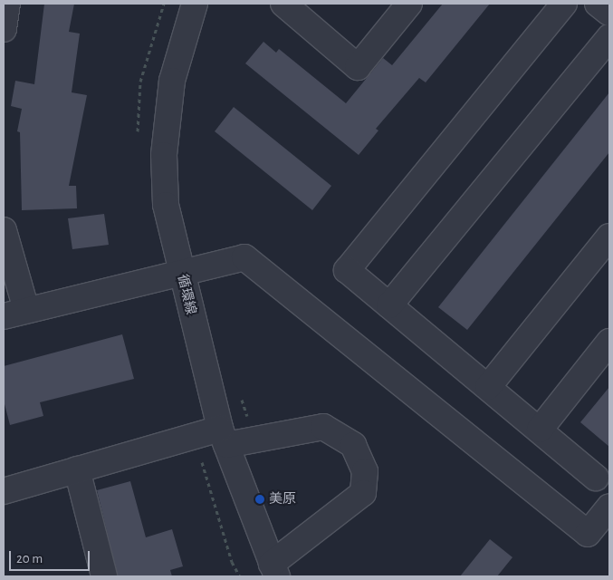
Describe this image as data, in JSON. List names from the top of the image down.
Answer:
{
  "streets": {
    "street": ["循環線"]
  },
  "places": ["美原"],
  "scale_bar": "20 m"
}
